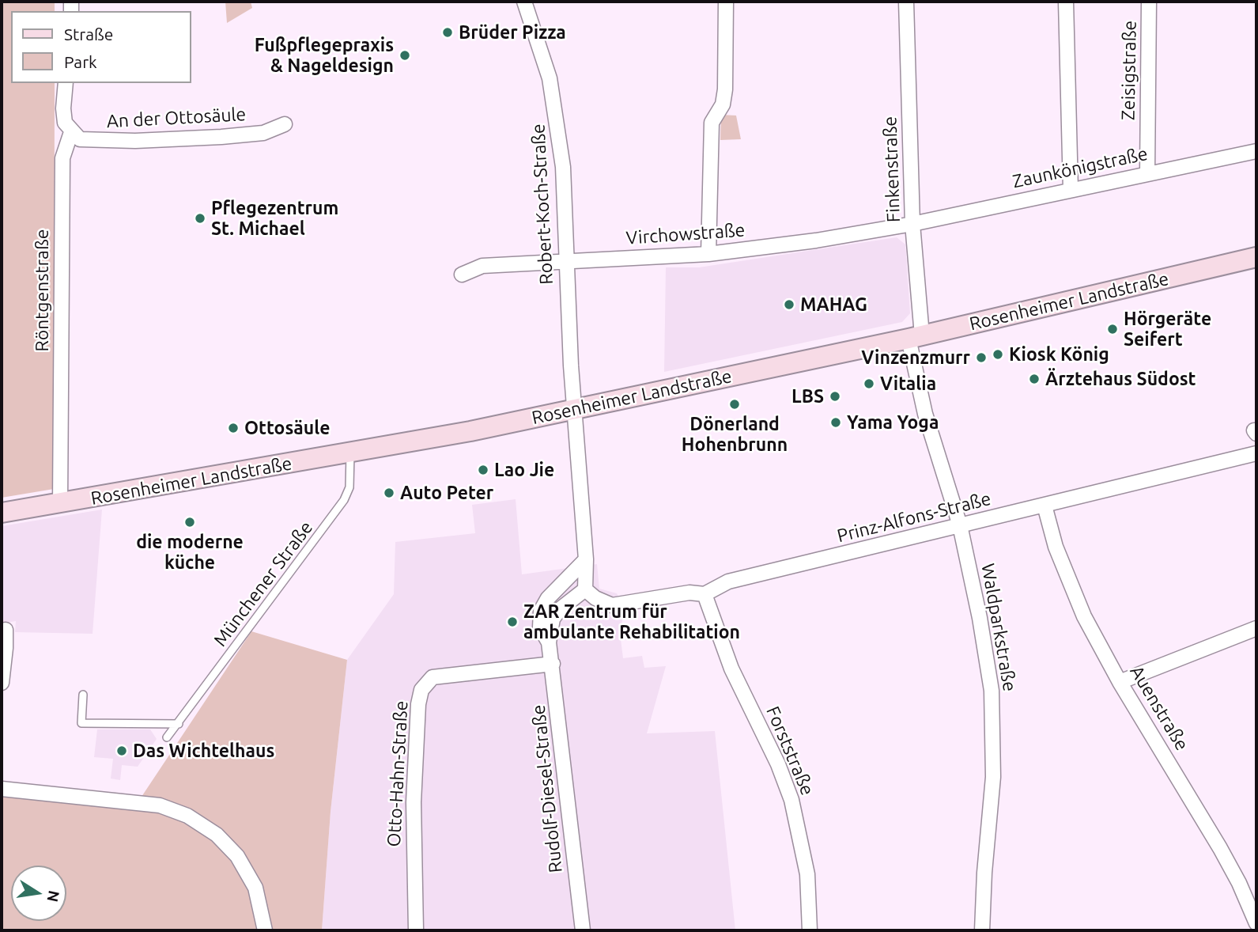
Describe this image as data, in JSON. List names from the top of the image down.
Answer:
{
  "streets": {
    "main road": ["Rosenheimer Landstraße"],
    "street": [
      "Zeisigstraße",
      "An der Ottosäule",
      "Zaunkönigstraße",
      "Finkenstraße",
      "Robert-Koch-Straße",
      "Virchowstraße",
      "Röntgenstraße",
      "Prinz-Alfons-Straße",
      "Waldparkstraße",
      "Auenstraße",
      "Forststraße",
      "Otto-Hahn-Straße",
      "Rudolf-Diesel-Straße"
    ],
    "lane": ["Münchener Straße"]
  },
  "crossings": [
    ["Zeisigstraße", "Zaunkönigstraße"],
    ["An der Ottosäule", "Röntgenstraße"],
    ["Zaunkönigstraße", "Finkenstraße"],
    ["Zaunkönigstraße", "Virchowstraße"],
    ["Finkenstraße", "Virchowstraße"],
    ["Finkenstraße", "Rosenheimer Landstraße"],
    ["Finkenstraße", "Waldparkstraße"],
    ["Robert-Koch-Straße", "Virchowstraße"],
    ["Robert-Koch-Straße", "Rosenheimer Landstraße"],
    ["Röntgenstraße", "Rosenheimer Landstraße"],
    ["Rosenheimer Landstraße", "Münchener Straße"],
    ["Rosenheimer Landstraße", "Waldparkstraße"],
    ["Prinz-Alfons-Straße", "Waldparkstraße"],
    ["Prinz-Alfons-Straße", "Auenstraße"],
    ["Prinz-Alfons-Straße", "Forststraße"],
    ["Prinz-Alfons-Straße", "Rudolf-Diesel-Straße"],
    ["Otto-Hahn-Straße", "Rudolf-Diesel-Straße"]
  ],
  "places": [
    "Brüder Pizza",
    "Fußpflegepraxis & Nageldesign",
    "Pflegezentrum St. Michael",
    "MAHAG",
    "Hörgeräte Seifert",
    "Kiosk König",
    "Vinzenzmurr",
    "Ärztehaus Südost",
    "Vitalia",
    "LBS",
    "Dönerland Hohenbrunn",
    "Yama Yoga",
    "Ottosäule",
    "Lao Jie",
    "Auto Peter",
    "die moderne küche",
    "ZAR Zentrum für ambulante Rehabilitation",
    "Das Wichtelhaus"
  ],
  "legend": ["Straße", "Park"],
  "north": "right"
}
